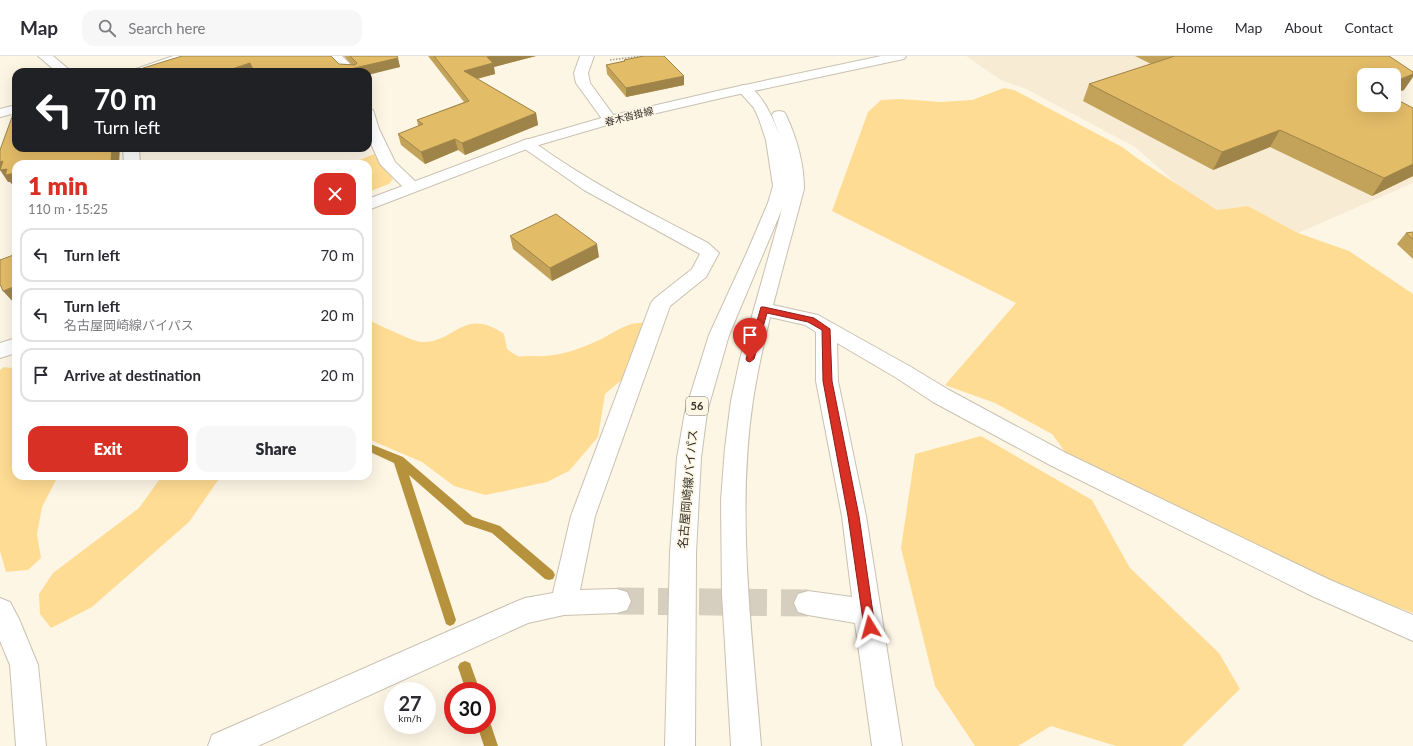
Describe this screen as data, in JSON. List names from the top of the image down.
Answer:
{
  "streets": {
    "street": ["春木沓掛線", "56", "名古屋岡崎線バイパス"]
  },
  "crossings": [
    ["春木沓掛線", "名古屋岡崎線バイパス"]
  ],
  "page": {
    "header": "Map",
    "search": "Search here",
    "nav": [
      "Home",
      "Map",
      "About",
      "Contact"
    ],
    "turn": ["70 m", "Turn left"],
    "heading": ["1 min", "110 m · 15:25"],
    "list": [
      {
        "name": "Turn left",
        "value": "70 m"
      },
      {
        "name": "Turn left",
        "note": "名古屋岡崎線バイパス",
        "value": "20 m"
      },
      {
        "name": "Arrive at destination",
        "value": "20 m"
      }
    ],
    "buttons": ["Exit", "Share"],
    "speed": "27 km/h",
    "limit": "30"
  }
}
